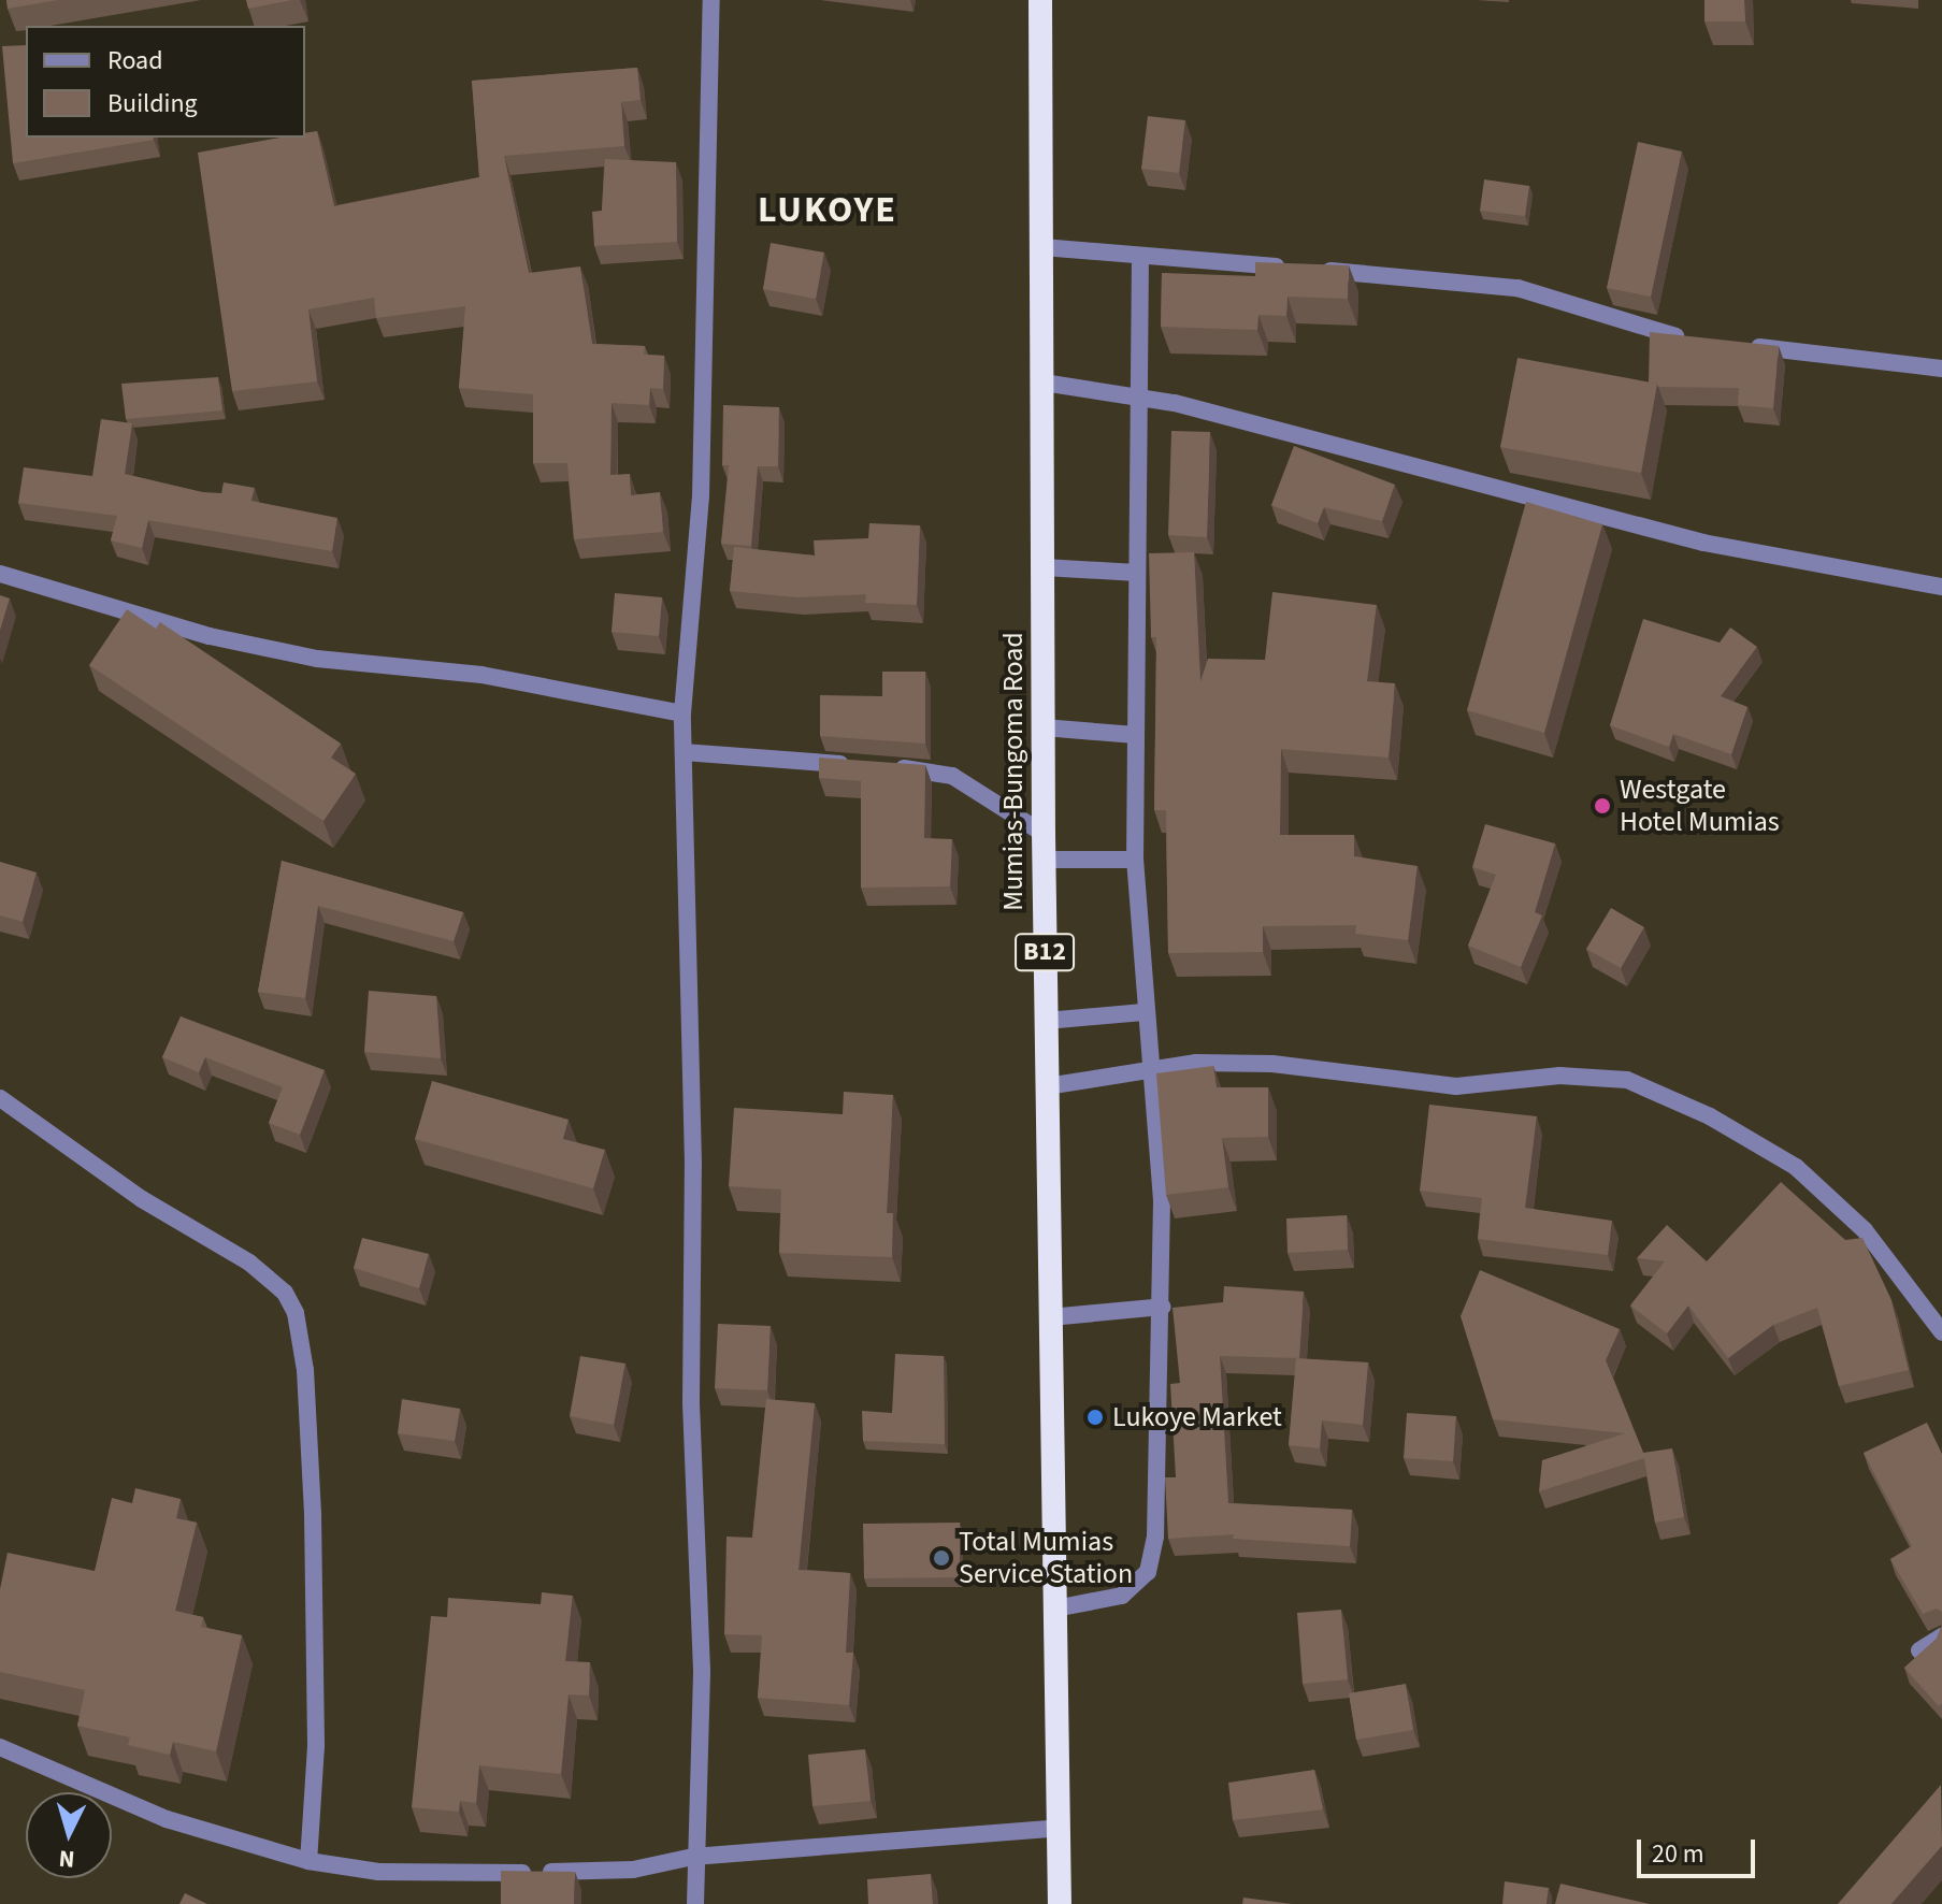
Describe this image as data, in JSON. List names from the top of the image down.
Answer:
{
  "streets": {
    "highway": ["Mumias-Bungoma Road", "B12"]
  },
  "districts": ["LUKOYE"],
  "places": ["Westgate Hotel Mumias", "Lukoye Market", "Total Mumias Service Station"],
  "legend": ["Road", "Building"],
  "scale_bar": "20 m",
  "north": "bottom"
}
